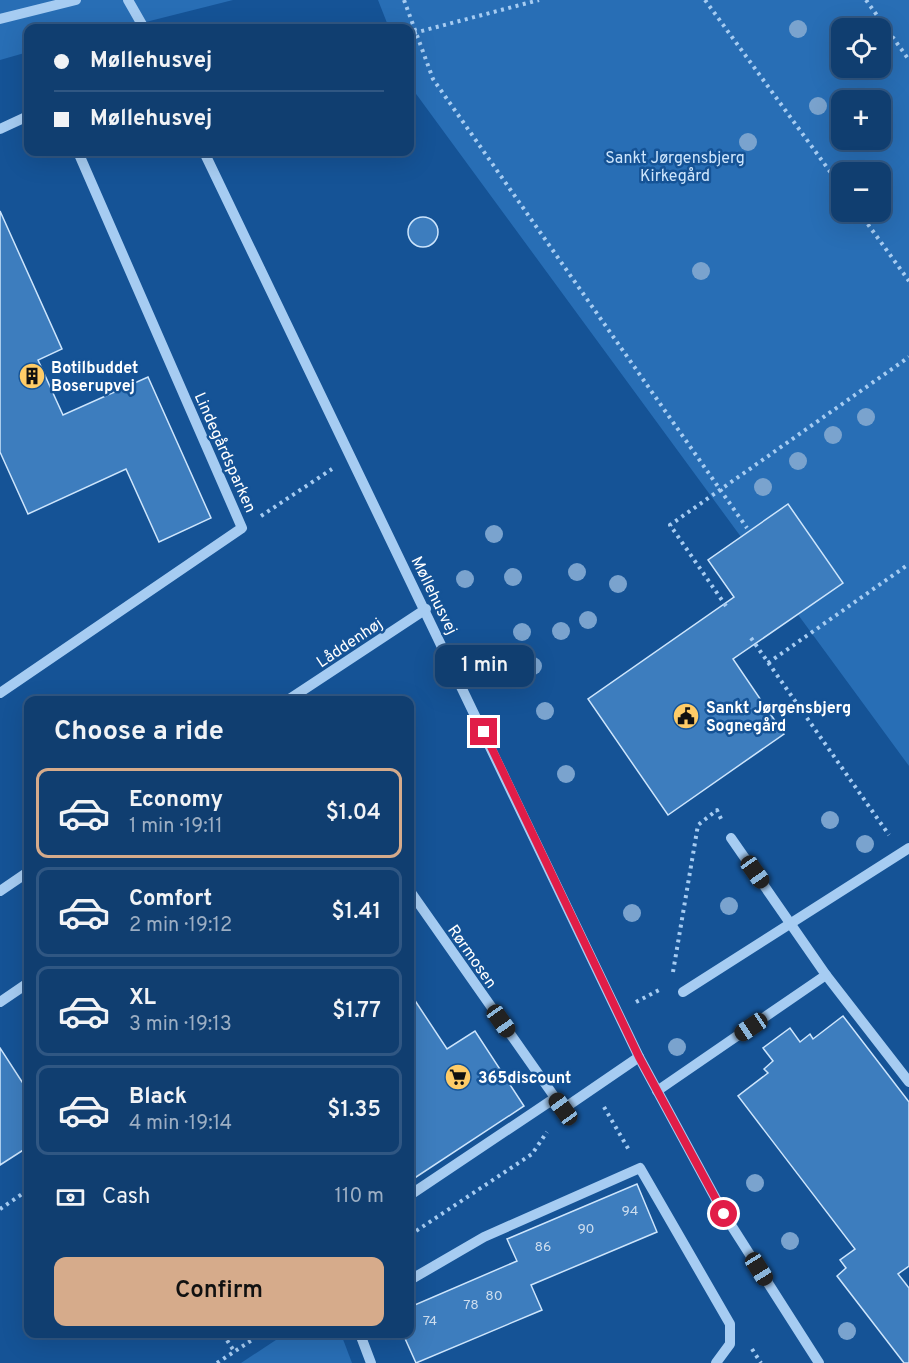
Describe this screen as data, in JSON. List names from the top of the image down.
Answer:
{
  "streets": {
    "street": [
      "Lindegårdsparken",
      "Møllehusvej",
      "Låddenhøj",
      "Rørmosen"
    ]
  },
  "crossings": [
    ["Møllehusvej", "Låddenhøj"]
  ],
  "parks": ["Sankt Jørgensbjerg Kirkegård"],
  "places": {
    "building": ["Botilbuddet Boserupvej"],
    "public building": ["Sankt Jørgensbjerg Sognegård"],
    "supermarket": ["365discount"]
  },
  "house_numbers": [
    "94",
    "90",
    "86",
    "80",
    "78",
    "74"
  ],
  "page": {
    "map_buttons": ["+", "−"],
    "banner": ["Møllehusvej", "Møllehusvej"],
    "bubble": "1 min",
    "heading": "Choose a ride",
    "list": [
      {
        "name": "Economy",
        "note": "1 min · 19:11",
        "value": "$1.04"
      },
      {
        "name": "Comfort",
        "note": "2 min · 19:12",
        "value": "$1.41"
      },
      {
        "name": "XL",
        "note": "3 min · 19:13",
        "value": "$1.77"
      },
      {
        "name": "Black",
        "note": "4 min · 19:14",
        "value": "$1.35"
      }
    ],
    "pay": ["Cash", "110 m"],
    "buttons": "Confirm"
  }
}
